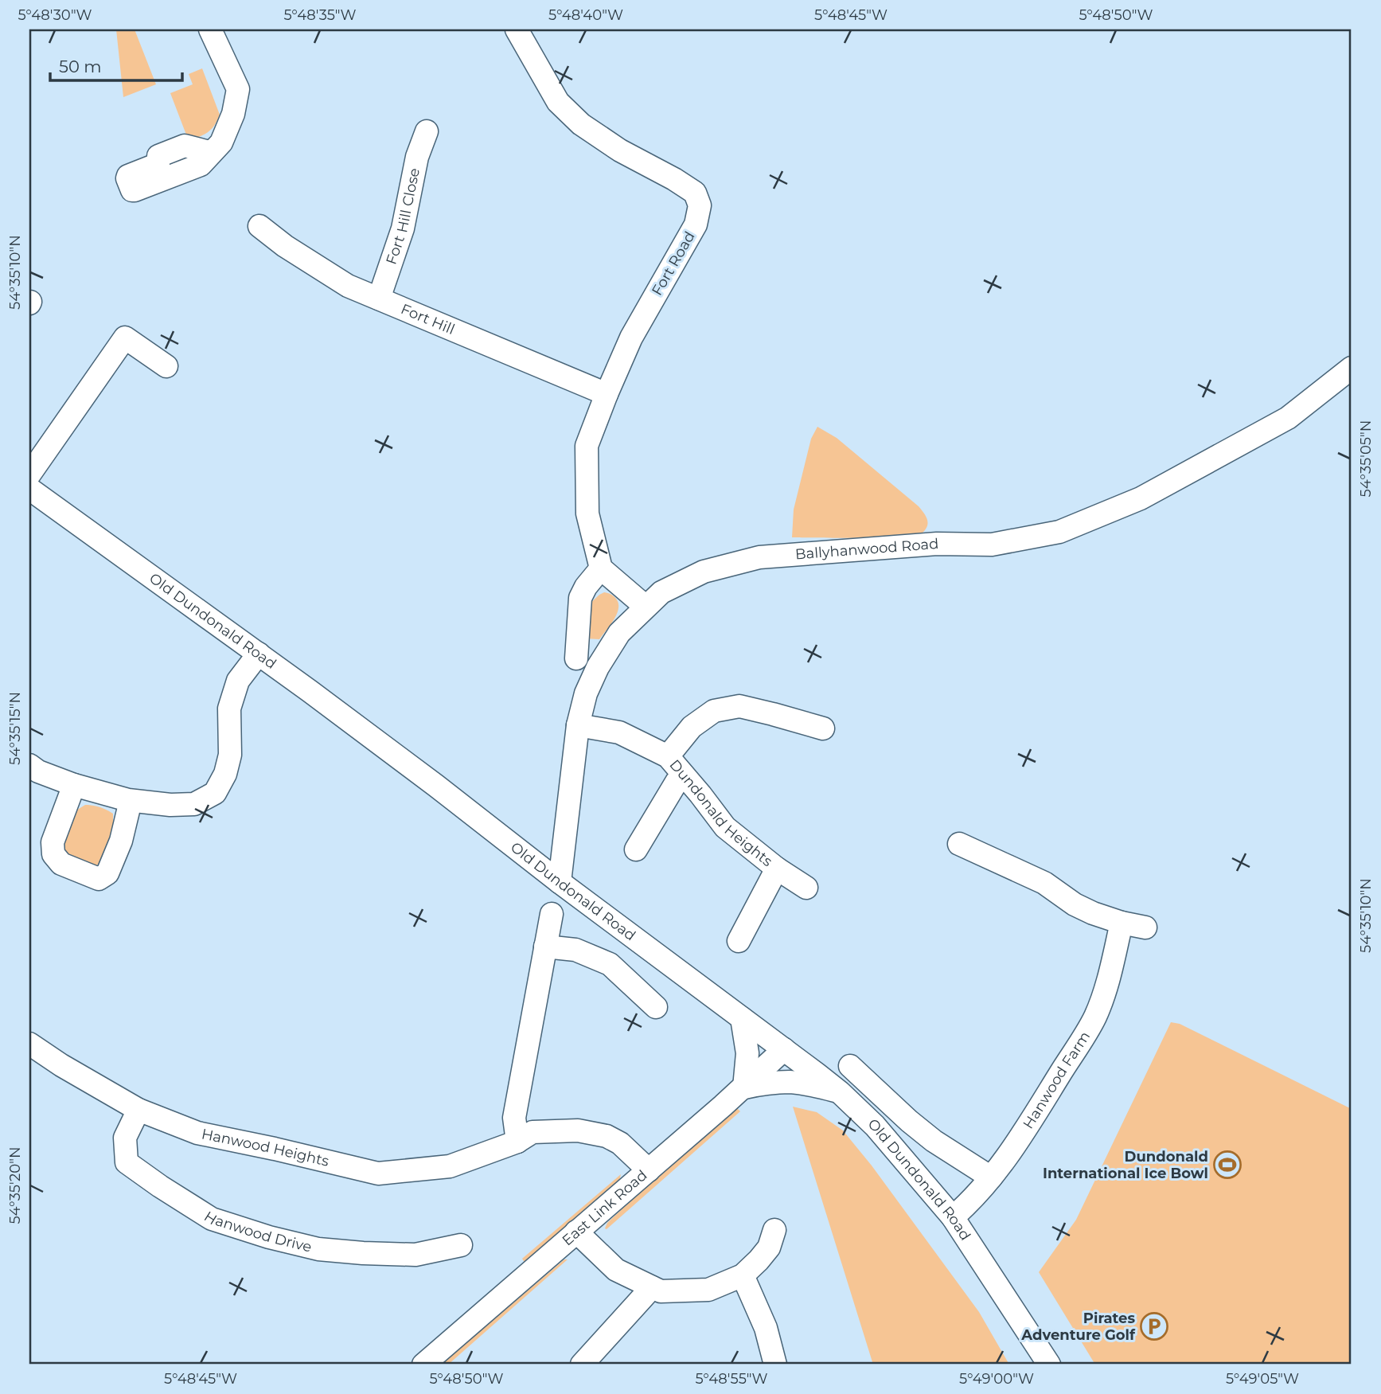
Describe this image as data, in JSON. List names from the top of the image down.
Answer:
{
  "streets": {
    "street": [
      "Fort Hill Close",
      "Fort Road",
      "Fort Hill",
      "Ballyhanwood Road",
      "Old Dundonald Road",
      "Dundonald Heights",
      "Hanwood Farm",
      "Hanwood Heights",
      "East Link Road",
      "Hanwood Drive"
    ]
  },
  "crossings": [
    ["Fort Hill Close", "Fort Hill"],
    ["Fort Road", "Fort Hill"],
    ["Ballyhanwood Road", "Old Dundonald Road"],
    ["Ballyhanwood Road", "Dundonald Heights"],
    ["Old Dundonald Road", "Hanwood Farm"],
    ["Old Dundonald Road", "East Link Road"],
    ["Hanwood Heights", "East Link Road"],
    ["Hanwood Heights", "Hanwood Drive"]
  ],
  "places": {
    "sports": ["Dundonald International Ice Bowl"],
    "parking": ["Pirates Adventure Golf"]
  },
  "scale_bar": "50 m",
  "coordinates": [
    "5°48'30\"W",
    "5°48'35\"W",
    "5°48'40\"W",
    "5°48'45\"W",
    "5°48'50\"W",
    "54°35'10\"N",
    "54°35'05\"N",
    "54°35'15\"N",
    "54°35'20\"N",
    "5°48'55\"W",
    "5°49'00\"W",
    "5°49'05\"W"
  ]
}
